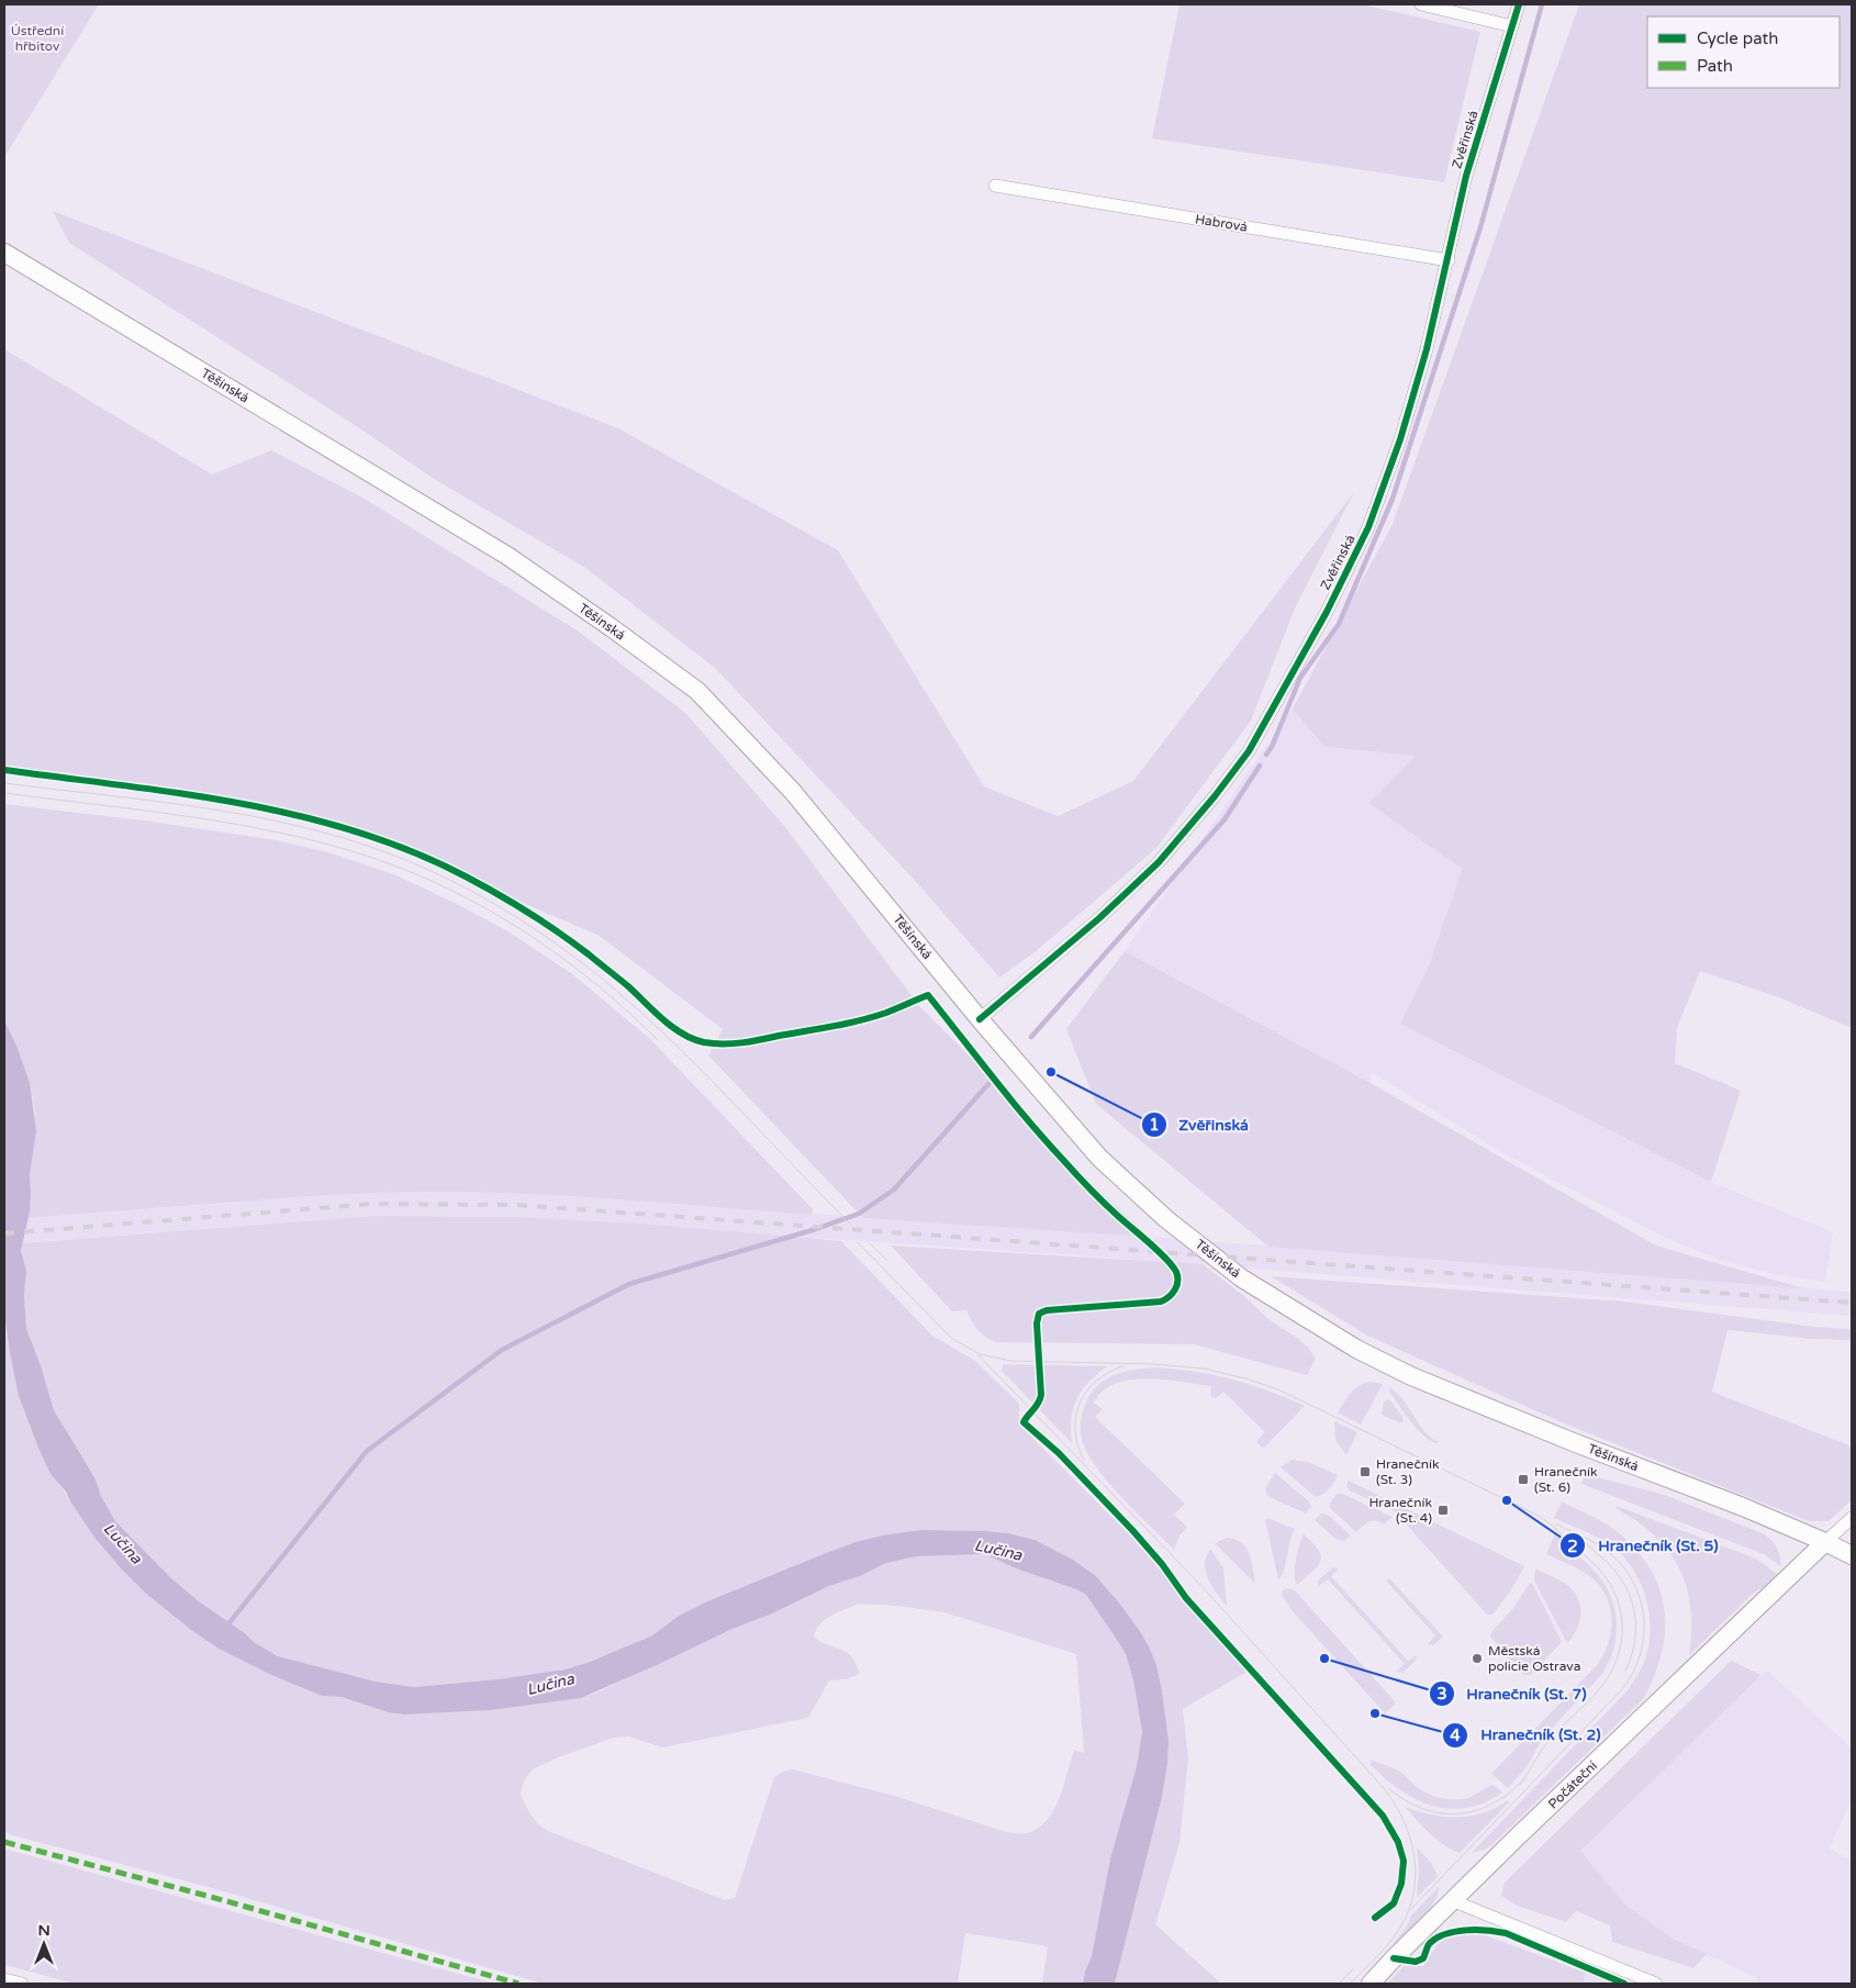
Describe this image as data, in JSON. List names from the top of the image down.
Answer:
{
  "streets": {
    "main road": ["Těšínská", "Počáteční"],
    "street": ["Zvěřinská", "Habrová"]
  },
  "crossings": [
    ["Zvěřinská", "Habrová"],
    ["Zvěřinská", "Těšínská"],
    ["Těšínská", "Počáteční"]
  ],
  "water": ["Lučina"],
  "parks": ["Ústřední hřbitov"],
  "places": {
    "other": [
      "Zvěřinská",
      "Hranečník (St. 5)",
      "Hranečník (St. 7)",
      "Městská policie Ostrava",
      "Hranečník (St. 2)"
    ],
    "transit": ["Hranečník (St. 3)", "Hranečník (St. 6)", "Hranečník (St. 4)"]
  },
  "legend": ["Cycle path", "Path"],
  "north": "top"
}
